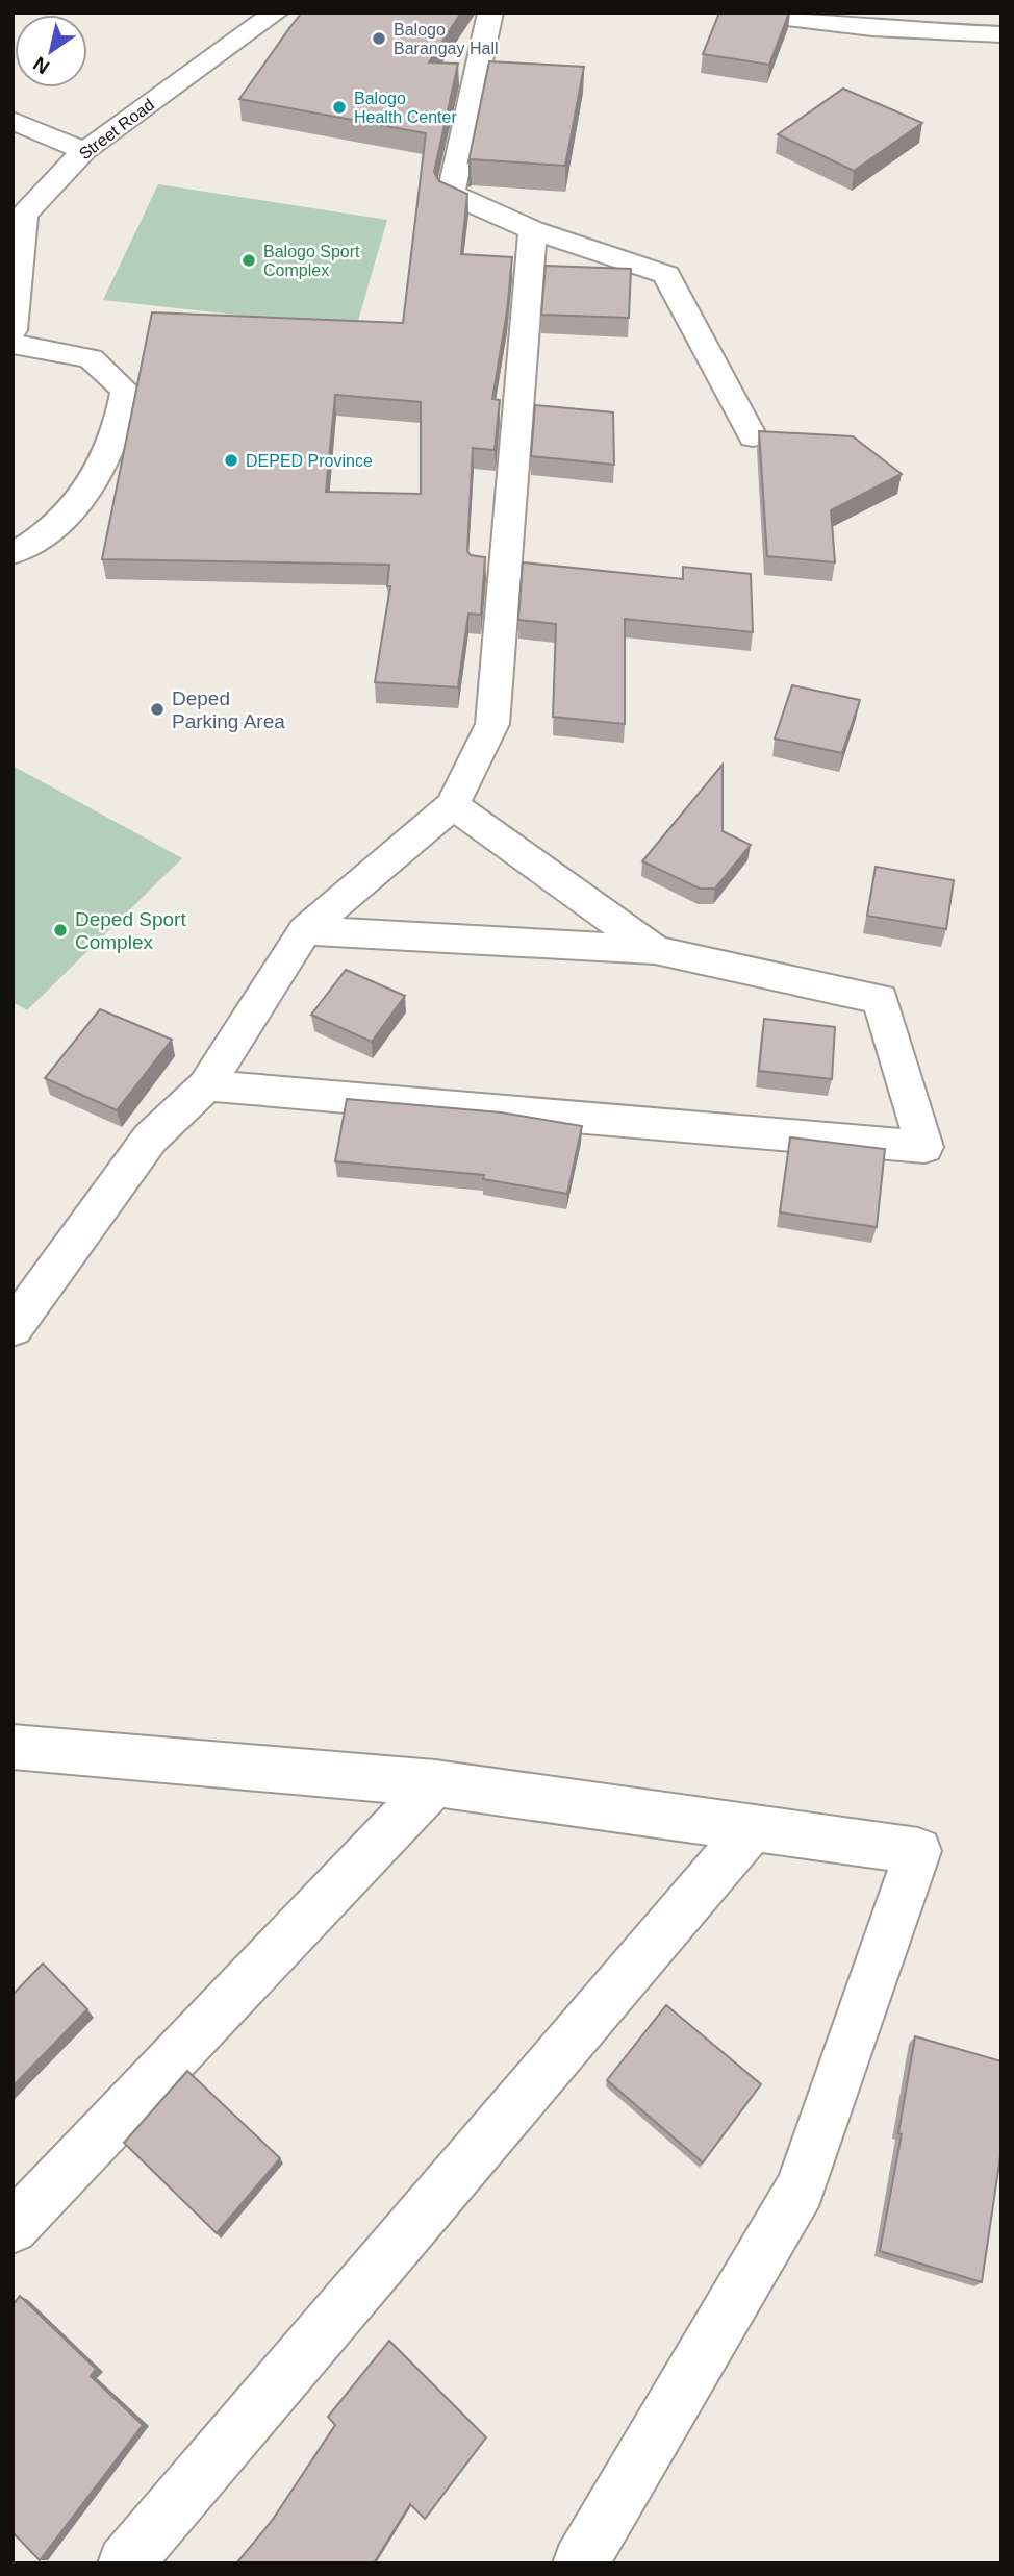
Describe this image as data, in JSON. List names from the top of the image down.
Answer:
{
  "streets": {
    "street": ["Street Road"]
  },
  "places": [
    "Balogo Barangay Hall",
    "Balogo Health Center",
    "Balogo Sport Complex",
    "DEPED Province",
    "Deped Parking Area",
    "Deped Sport Complex"
  ],
  "north": "bottom left"
}
